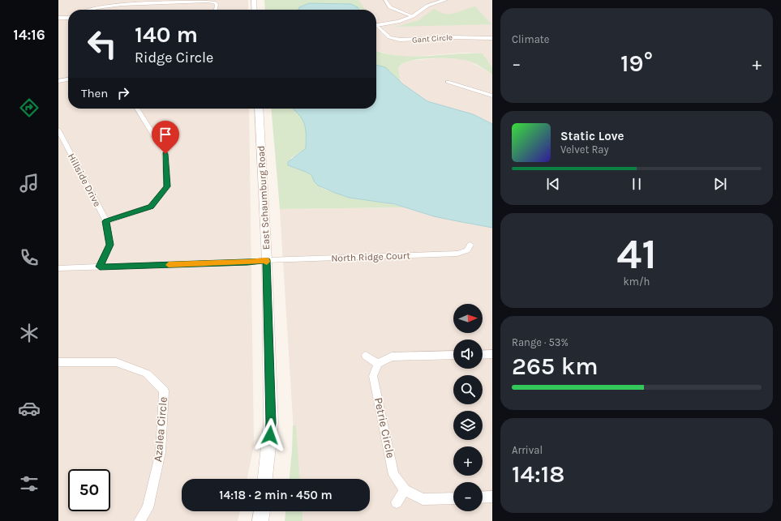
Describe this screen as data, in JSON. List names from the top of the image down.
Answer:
{
  "streets": {
    "main road": ["East Schaumburg Road"],
    "street": [
      "Gant Circle",
      "Hillside Drive",
      "North Ridge Court",
      "Petrie Circle",
      "Azalea Circle"
    ]
  },
  "crossings": [
    ["Hillside Drive", "North Ridge Court"],
    ["East Schaumburg Road", "North Ridge Court"]
  ],
  "north": "right",
  "page": {
    "tabs": "14:16",
    "tile": [
      "Climate",
      ["41", "km/h"],
      ["Range · 53%", "265 km"],
      ["Arrival", "14:18"]
    ],
    "turn": ["140 m", "Ridge Circle"],
    "heat": ["−", "19°", "+"],
    "then": "Then",
    "song": ["Static Love", "Velvet Ray"],
    "map_buttons": ["+", "−"],
    "limit": "50",
    "trip": "14:18 · 2 min · 450 m"
  }
}
